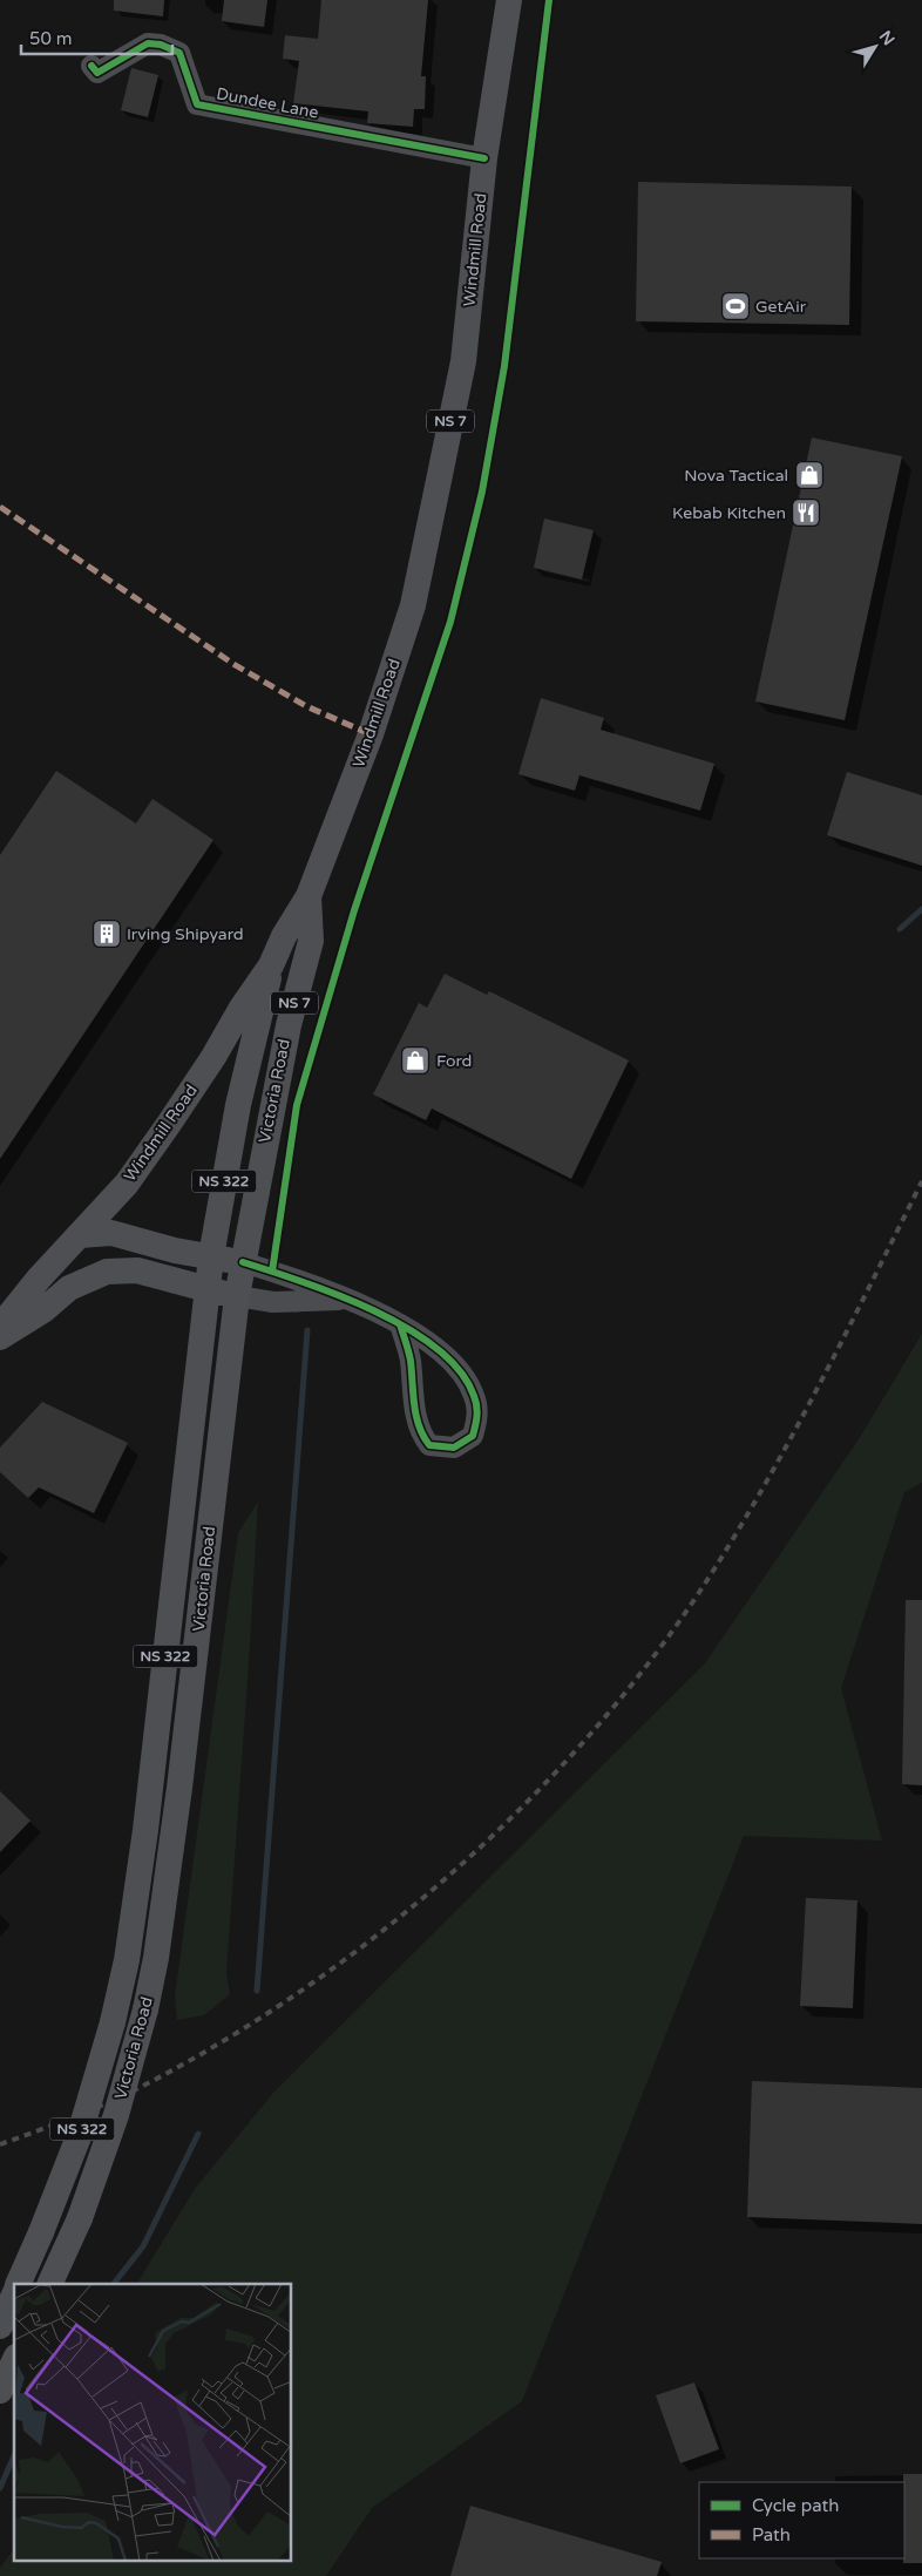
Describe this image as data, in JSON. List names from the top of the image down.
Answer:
{
  "streets": {
    "main road": [
      "Windmill Road",
      "NS 7",
      "Victoria Road",
      "NS 322"
    ],
    "street": ["Dundee Lane"]
  },
  "crossings": [
    ["Dundee Lane", "Windmill Road"],
    ["Windmill Road", "Victoria Road"]
  ],
  "places": {
    "sports": ["GetAir"],
    "shop": ["Nova Tactical", "Ford"],
    "restaurant": ["Kebab Kitchen"],
    "building": ["Irving Shipyard"]
  },
  "legend": ["Cycle path", "Path"],
  "scale_bar": "50 m",
  "north": "top right"
}
